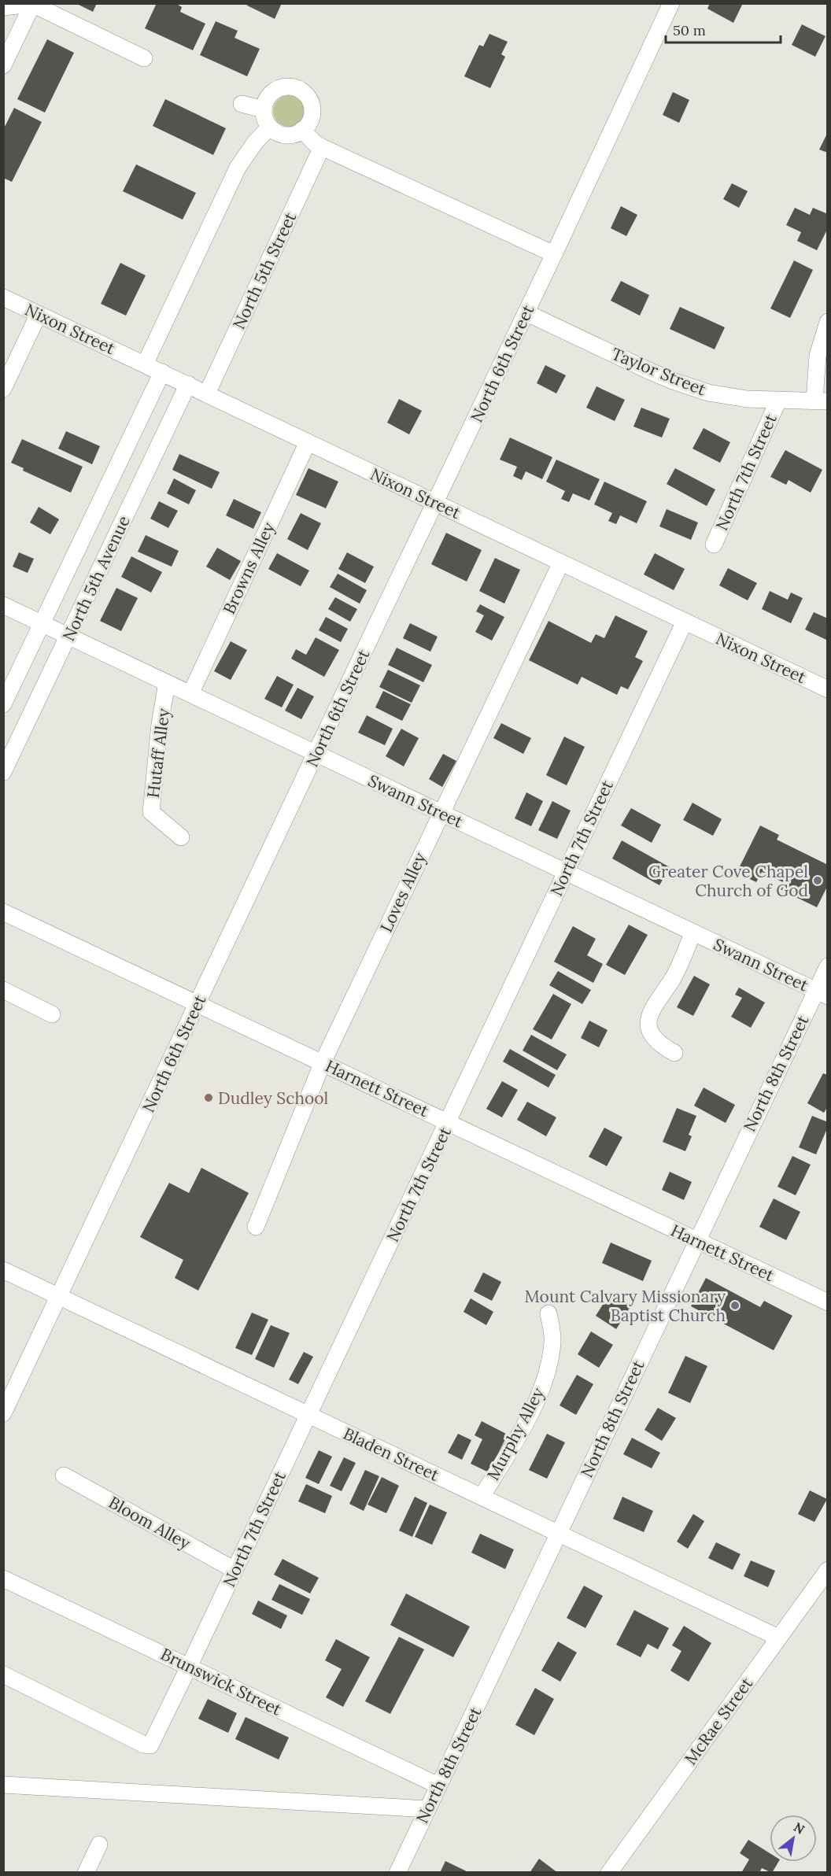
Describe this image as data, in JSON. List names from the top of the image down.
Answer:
{
  "streets": {
    "street": [
      "North 5th Street",
      "Nixon Street",
      "North 6th Street",
      "Taylor Street",
      "North 7th Street",
      "Browns Alley",
      "North 5th Avenue",
      "Hutaff Alley",
      "Swann Street",
      "Loves Alley",
      "North 8th Street",
      "Harnett Street",
      "Murphy Alley",
      "Bladen Street",
      "Bloom Alley",
      "Brunswick Street",
      "McRae Street"
    ]
  },
  "crossings": [
    ["North 5th Street", "Nixon Street"],
    ["Nixon Street", "North 6th Street"],
    ["Nixon Street", "North 7th Street"],
    ["Nixon Street", "Browns Alley"],
    ["Nixon Street", "North 5th Avenue"],
    ["Nixon Street", "Loves Alley"],
    ["North 6th Street", "Taylor Street"],
    ["North 6th Street", "Swann Street"],
    ["North 6th Street", "Harnett Street"],
    ["North 6th Street", "Bladen Street"],
    ["Taylor Street", "North 7th Street"],
    ["North 7th Street", "Swann Street"],
    ["North 7th Street", "Harnett Street"],
    ["North 7th Street", "Bladen Street"],
    ["North 7th Street", "Bloom Alley"],
    ["North 7th Street", "Brunswick Street"],
    ["Browns Alley", "Swann Street"],
    ["North 5th Avenue", "Swann Street"],
    ["Hutaff Alley", "Swann Street"],
    ["Swann Street", "Loves Alley"],
    ["Swann Street", "North 8th Street"],
    ["Loves Alley", "Harnett Street"],
    ["North 8th Street", "Harnett Street"],
    ["North 8th Street", "Bladen Street"],
    ["North 8th Street", "Brunswick Street"],
    ["Murphy Alley", "Bladen Street"],
    ["Bladen Street", "McRae Street"]
  ],
  "places": ["Greater Cove Chapel Church of God", "Dudley School", "Mount Calvary Missionary Baptist Church"],
  "scale_bar": "50 m",
  "north": "top right"
}
